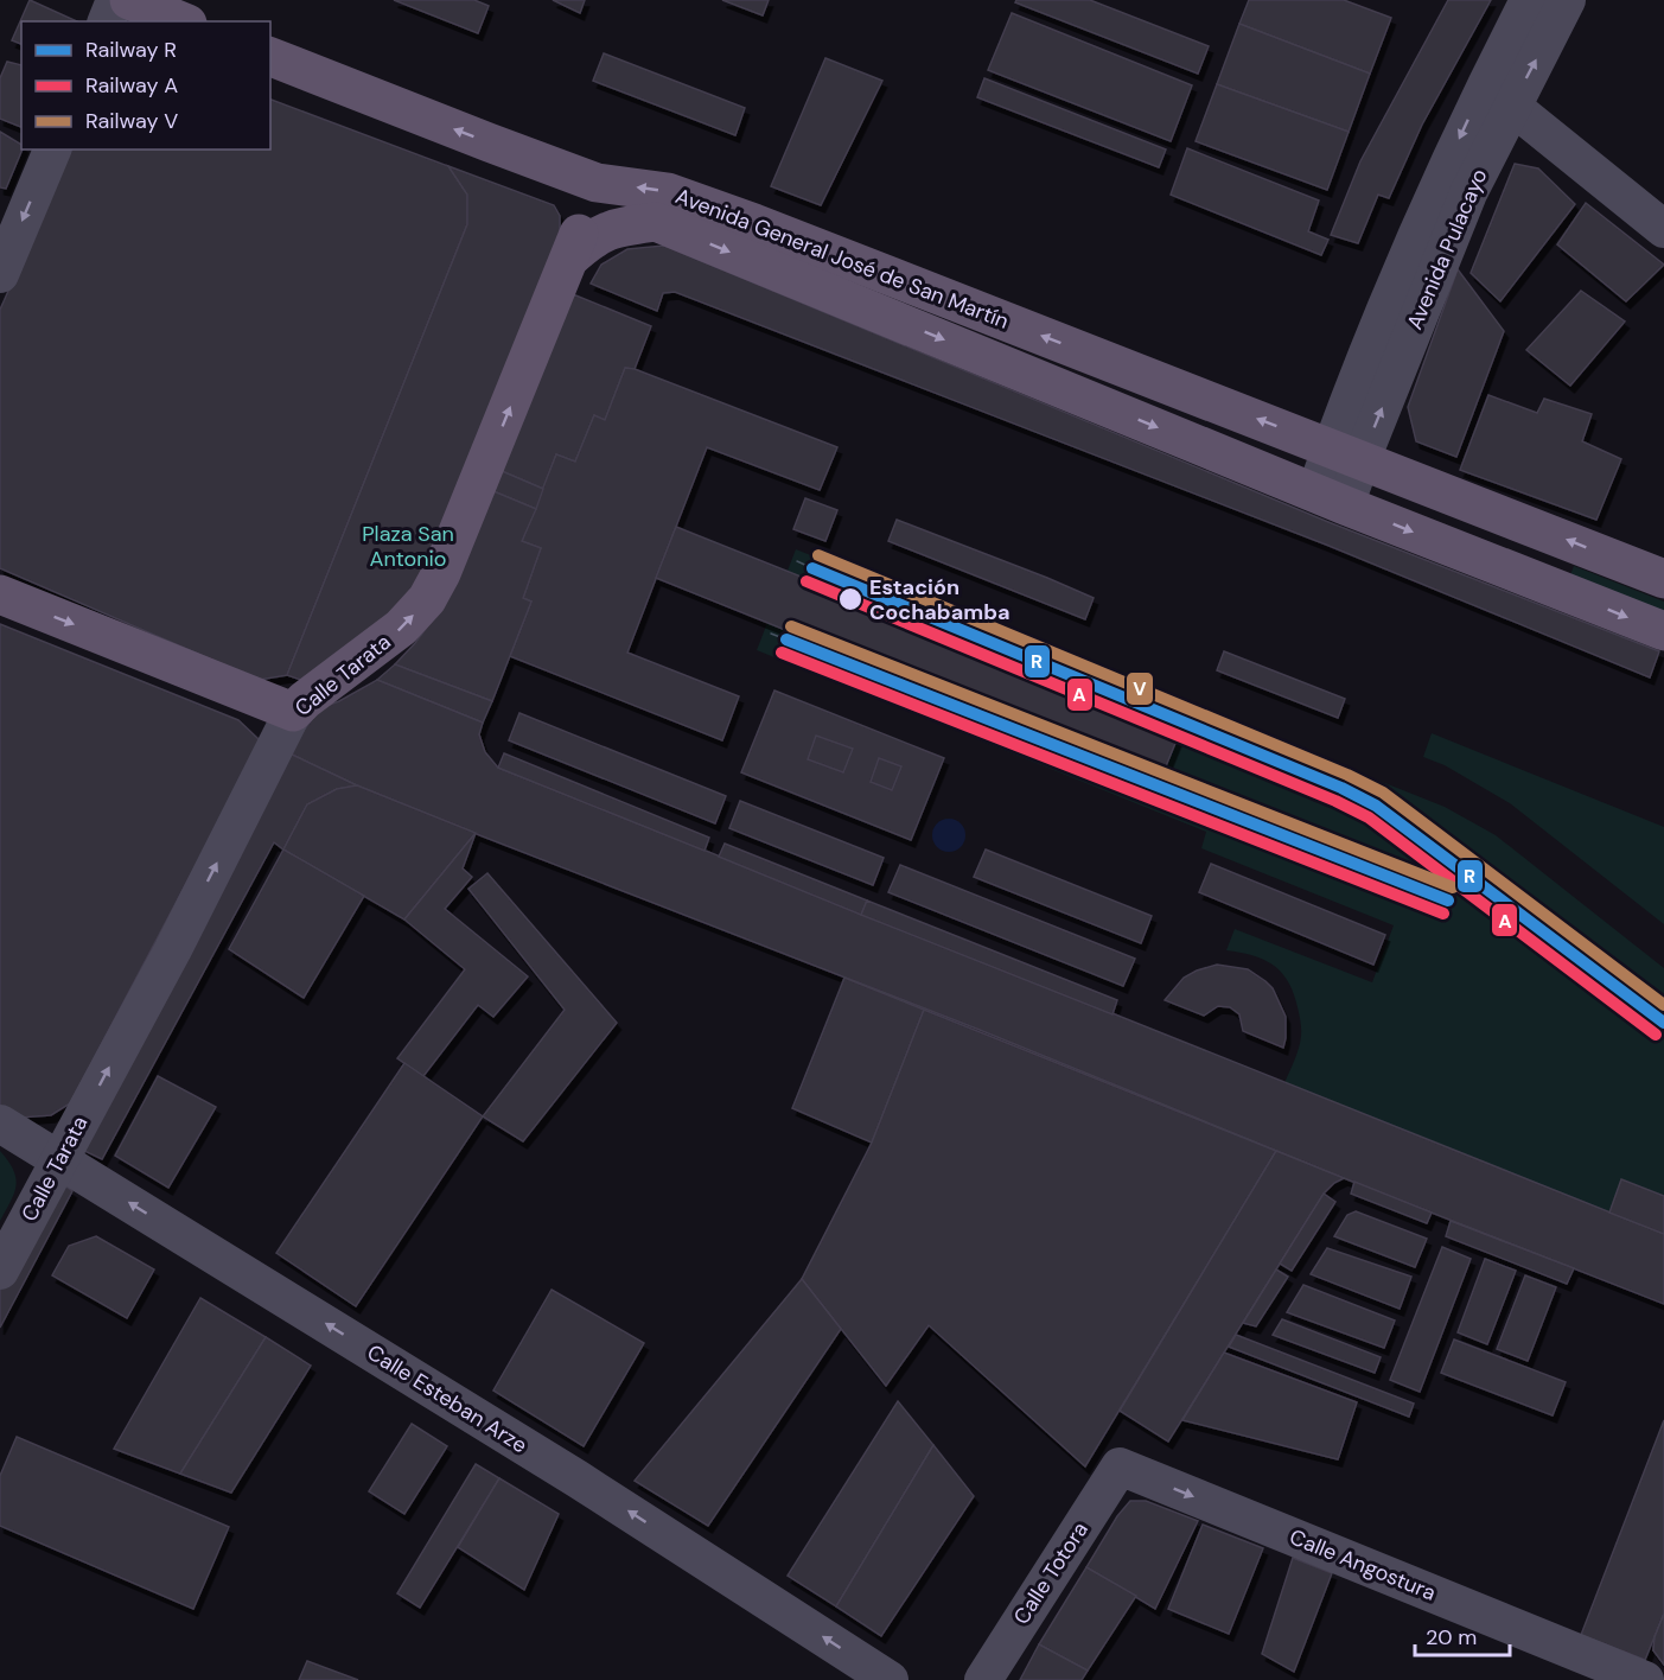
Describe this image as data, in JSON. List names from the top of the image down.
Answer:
{
  "streets": {
    "main road": ["Avenida General José de San Martín", "Calle Tarata"],
    "street": [
      "Avenida Pulacayo",
      "Calle Esteban Arze",
      "Calle Angostura",
      "Calle Totora"
    ]
  },
  "crossings": [
    ["Avenida Pulacayo", "Avenida General José de San Martín"],
    ["Avenida General José de San Martín", "Calle Tarata"],
    ["Calle Tarata", "Calle Esteban Arze"],
    ["Calle Angostura", "Calle Totora"]
  ],
  "one_way": ["Calle Tarata", "Calle Esteban Arze", "Calle Angostura"],
  "parks": ["Plaza San Antonio"],
  "places": ["Estación Cochabamba"],
  "lines": ["rail line V", "rail line R", "rail line A"],
  "legend": ["Railway R", "Railway A", "Railway V"],
  "scale_bar": "20 m"
}
